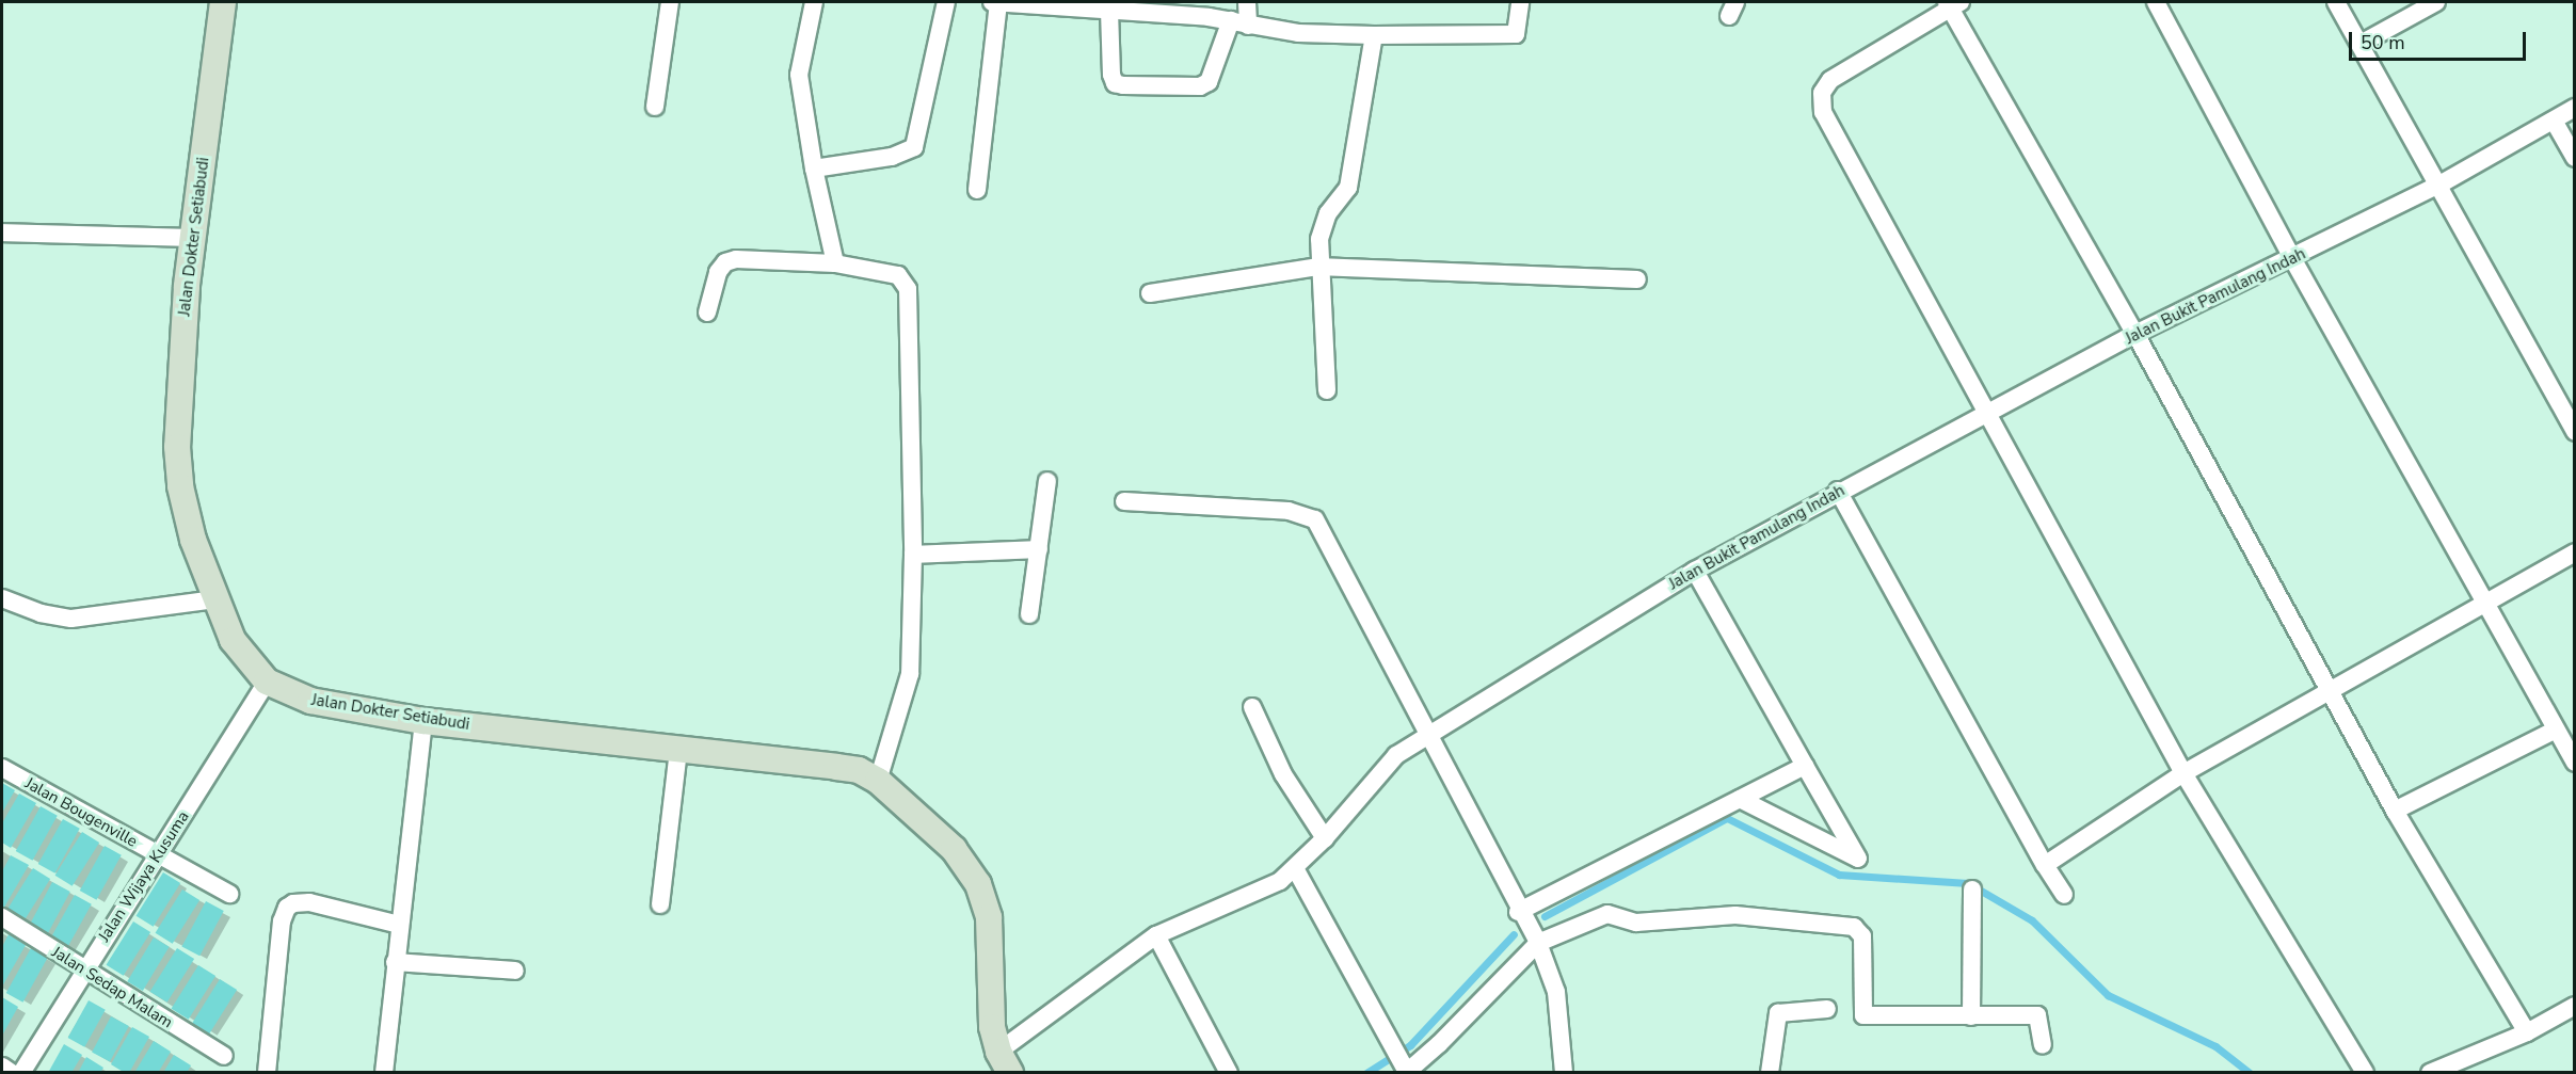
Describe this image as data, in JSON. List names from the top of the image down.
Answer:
{
  "streets": {
    "main road": ["Jalan Dokter Setiabudi"],
    "street": [
      "Jalan Bukit Pamulang Indah",
      "Jalan Bougenville",
      "Jalan Wijaya Kusuma",
      "Jalan Sedap Malam"
    ]
  },
  "crossings": [
    ["Jalan Dokter Setiabudi", "Jalan Bukit Pamulang Indah"],
    ["Jalan Dokter Setiabudi", "Jalan Wijaya Kusuma"],
    ["Jalan Bougenville", "Jalan Wijaya Kusuma"],
    ["Jalan Wijaya Kusuma", "Jalan Sedap Malam"]
  ],
  "scale_bar": "50 m"
}
